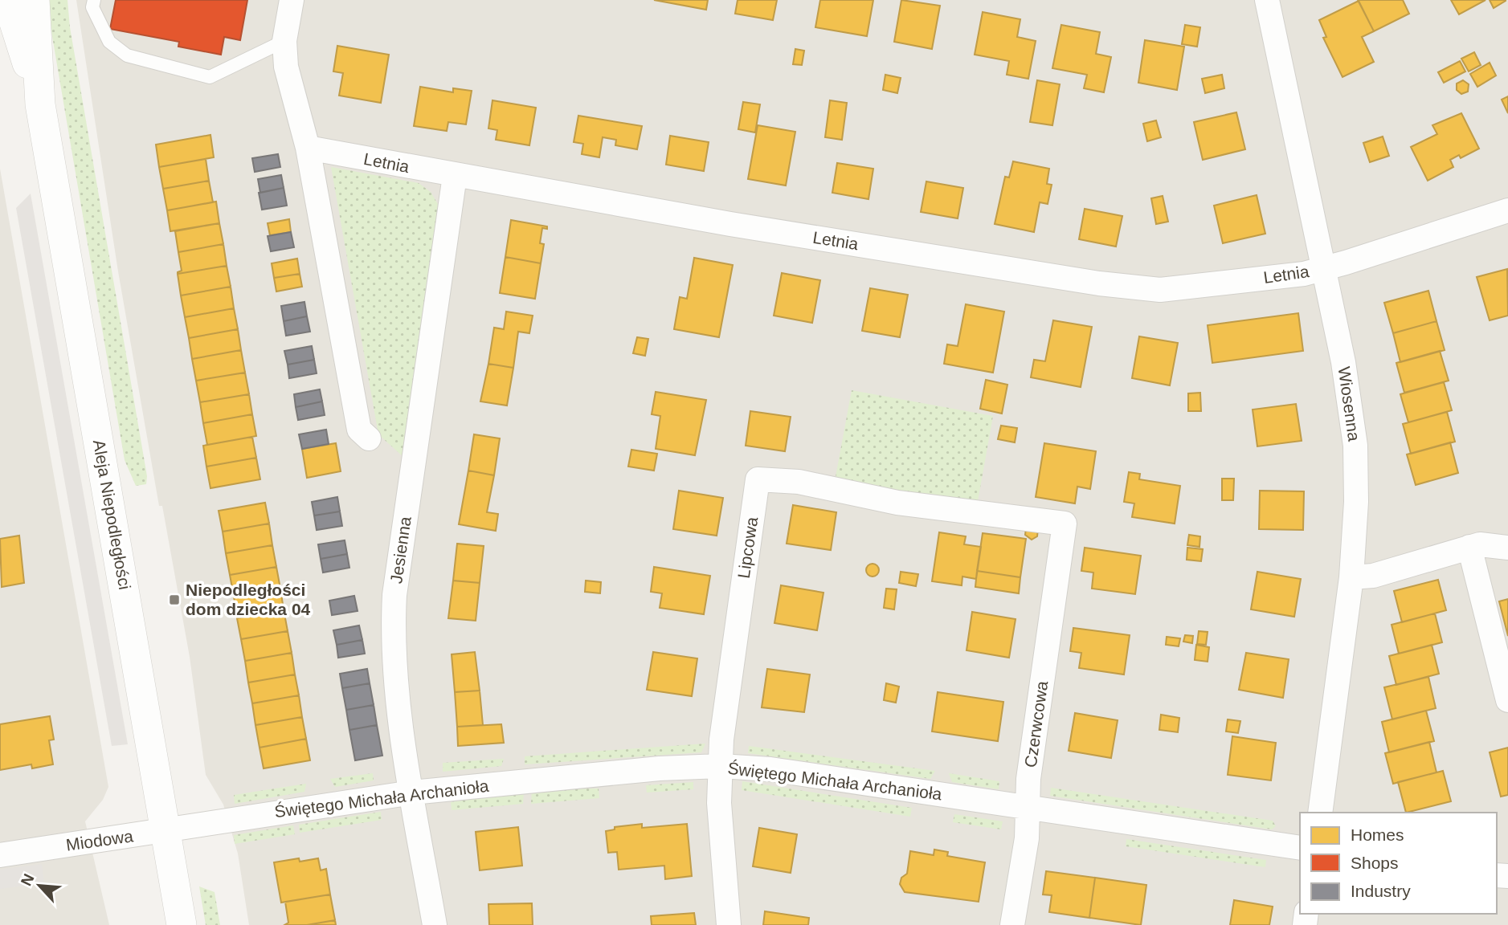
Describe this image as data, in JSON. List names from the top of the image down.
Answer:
{
  "streets": {
    "street": [
      "Letnia",
      "Wiosenna",
      "Aleja Niepodległości",
      "Lipcowa",
      "Jesienna",
      "Czerwcowa",
      "Świętego Michała Archanioła",
      "Miodowa"
    ]
  },
  "crossings": [
    ["Letnia", "Wiosenna"],
    ["Letnia", "Jesienna"],
    ["Aleja Niepodległości", "Świętego Michała Archanioła"],
    ["Aleja Niepodległości", "Miodowa"],
    ["Lipcowa", "Czerwcowa"],
    ["Lipcowa", "Świętego Michała Archanioła"],
    ["Jesienna", "Świętego Michała Archanioła"],
    ["Czerwcowa", "Świętego Michała Archanioła"],
    ["Świętego Michała Archanioła", "Miodowa"]
  ],
  "places": {
    "transit": ["Niepodległości dom dziecka 04"]
  },
  "legend": ["Homes", "Shops", "Industry"],
  "north": "top left"
}
